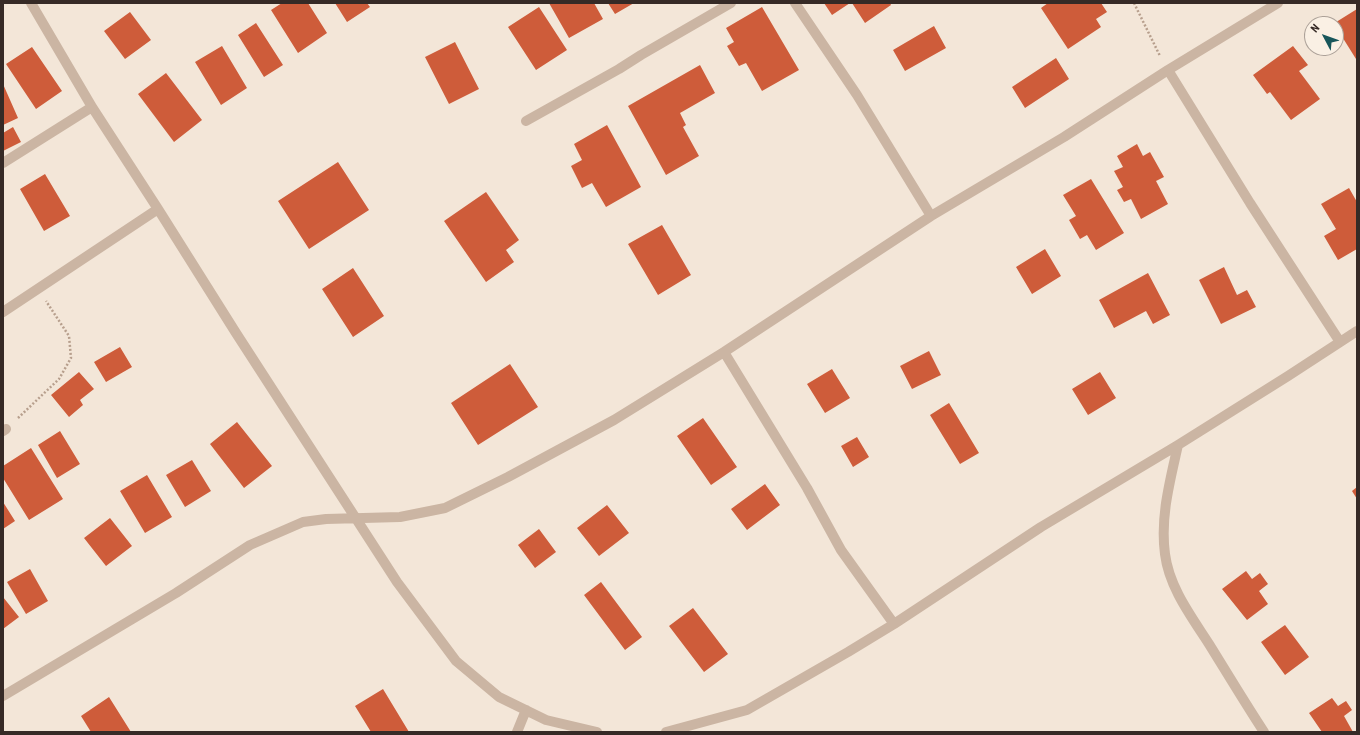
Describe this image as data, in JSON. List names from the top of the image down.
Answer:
{
  "north": "top left"
}
